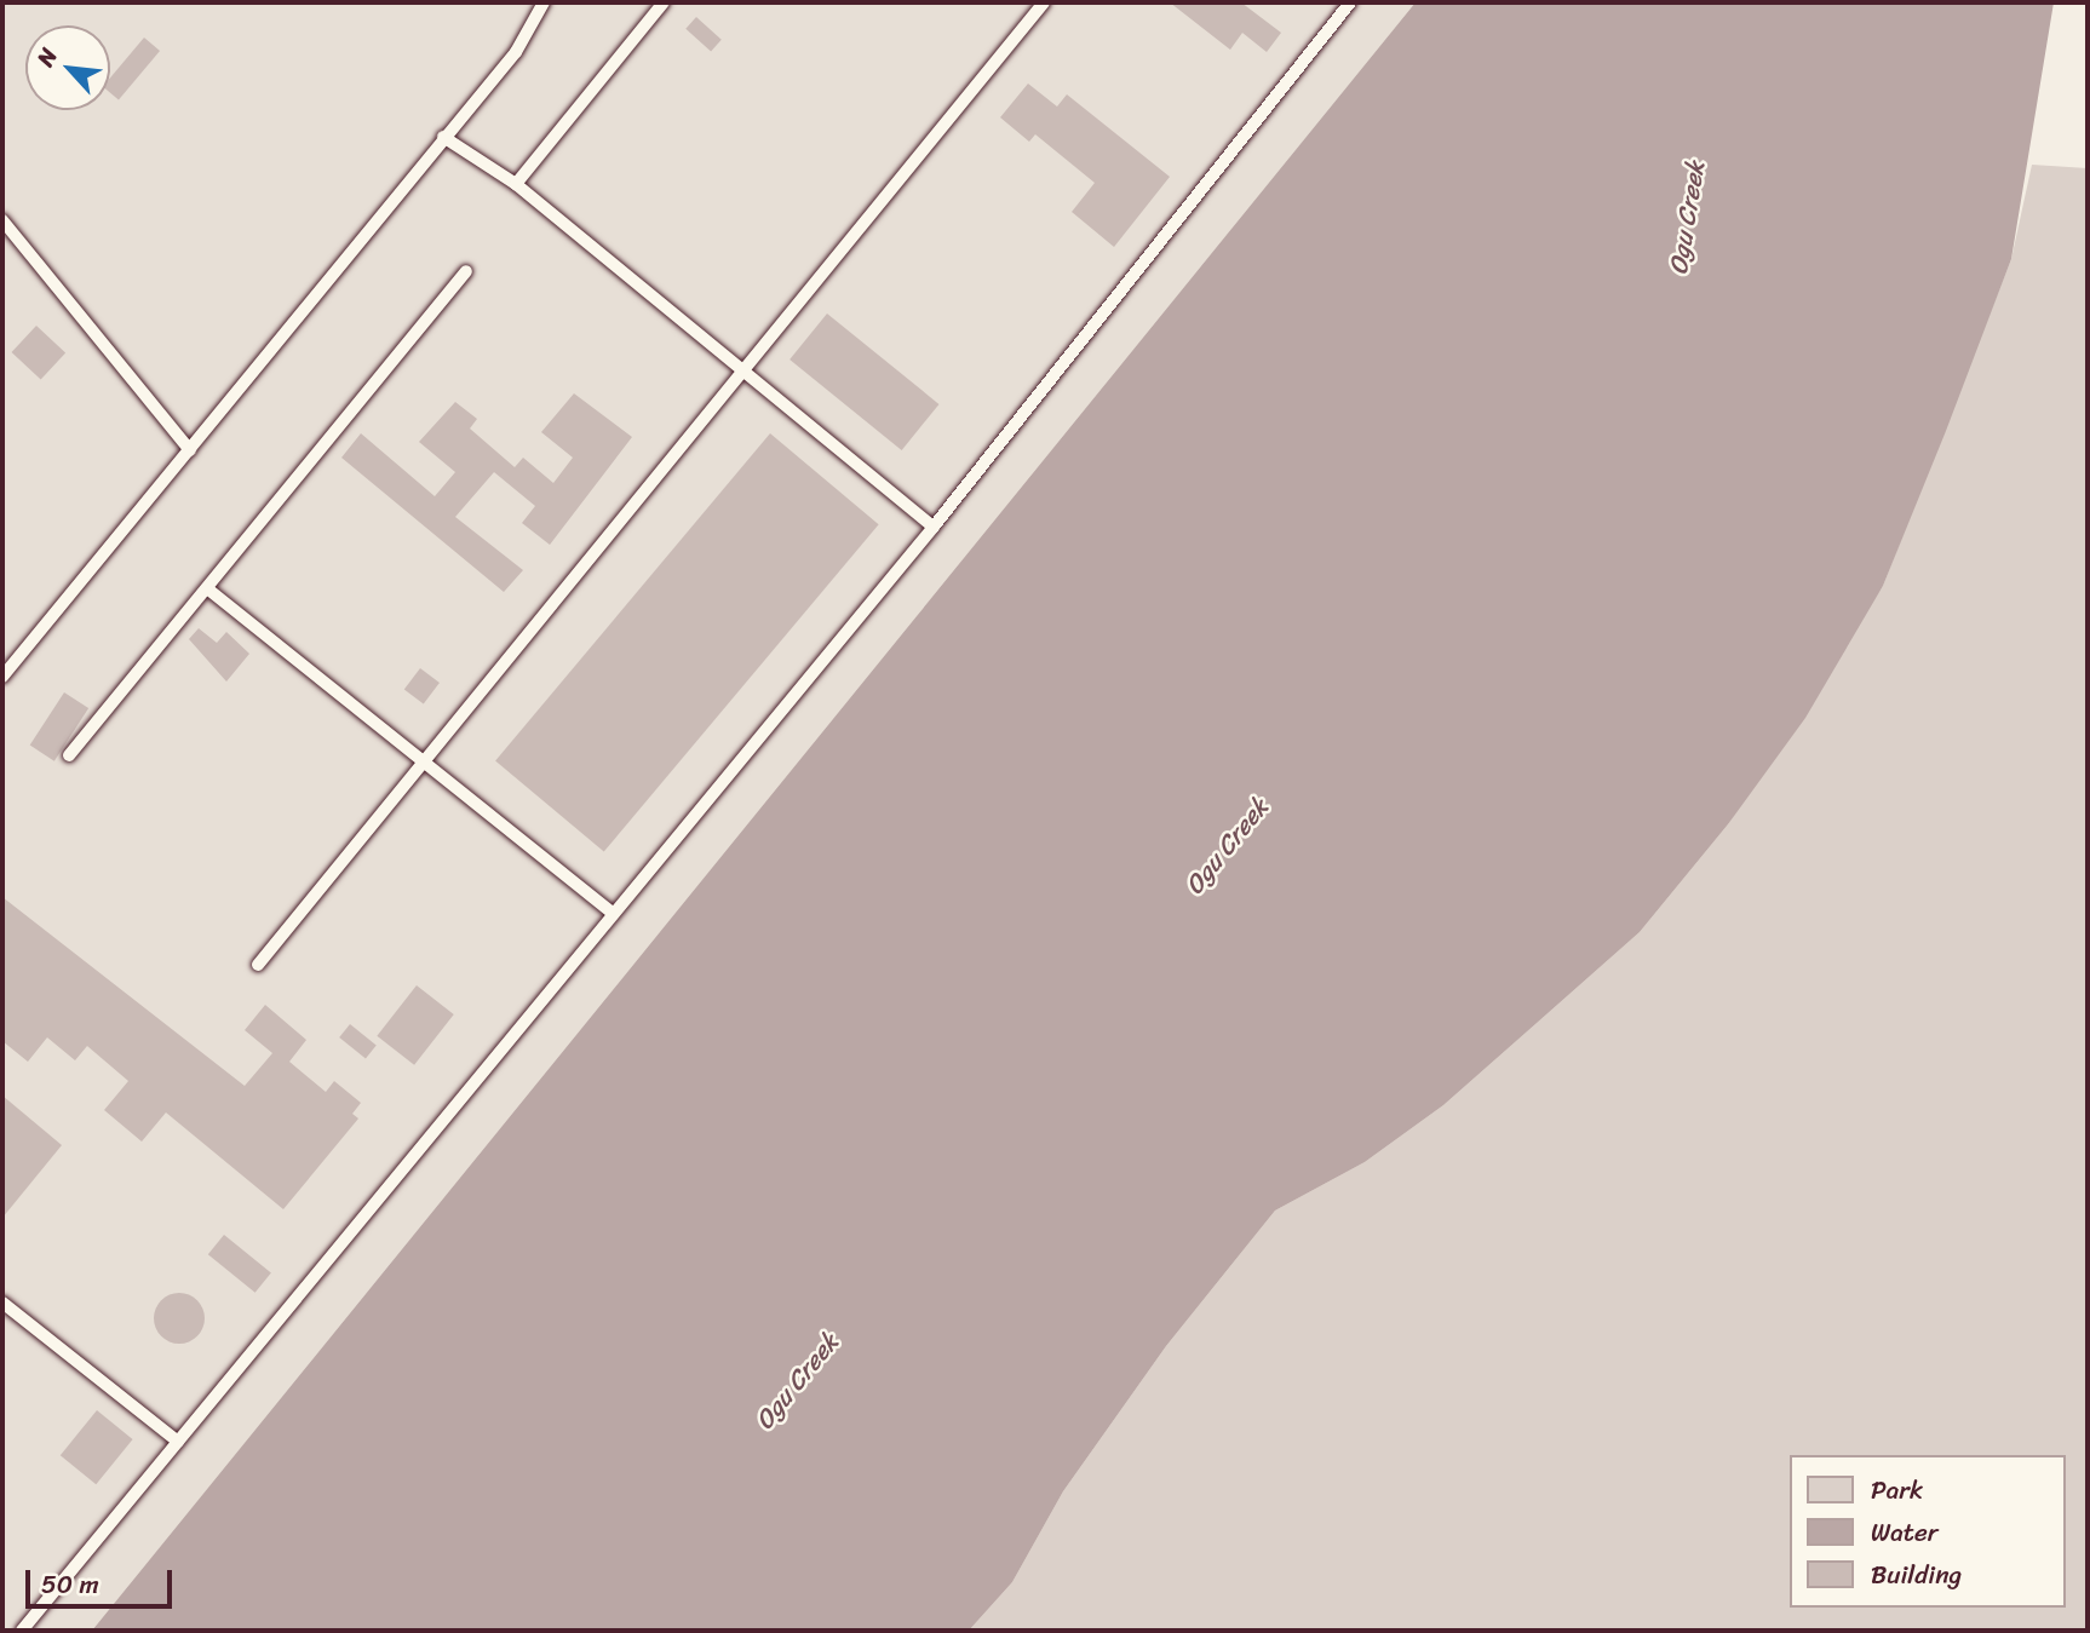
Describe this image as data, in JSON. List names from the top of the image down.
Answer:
{
  "water": ["Ogu Creek"],
  "legend": ["Park", "Water", "Building"],
  "scale_bar": "50 m",
  "north": "top left"
}
